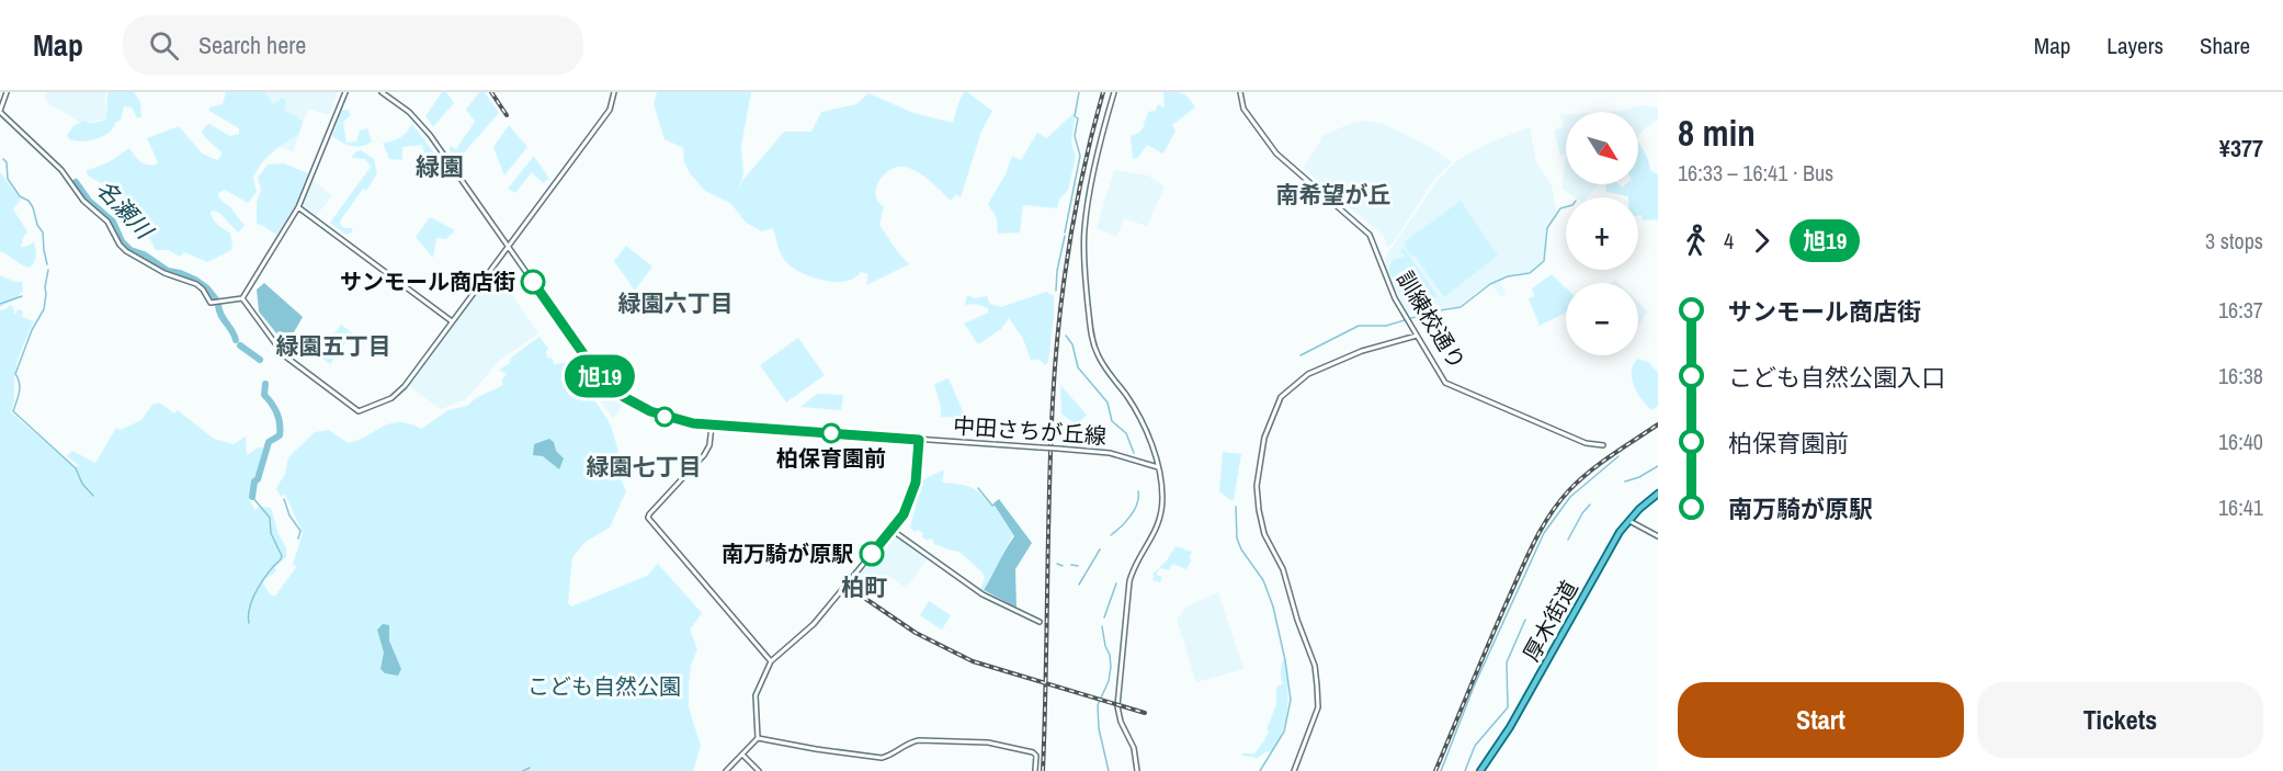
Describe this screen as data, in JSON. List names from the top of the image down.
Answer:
{
  "streets": {
    "main road": ["厚木街道"],
    "street": ["訓練校通り", "中田さちが丘線"]
  },
  "districts": [
    "緑園",
    "南希望が丘",
    "緑園六丁目",
    "緑園五丁目",
    "緑園七丁目",
    "柏町"
  ],
  "water": ["名瀬川"],
  "parks": ["こども自然公園"],
  "places": ["サンモール商店街", "柏保育園前", "南万騎が原駅"],
  "lines": ["bus line 旭19"],
  "north": "bottom right",
  "page": {
    "header": "Map",
    "search": "Search here",
    "nav": ["Map", "Layers", "Share"],
    "on_map": "旭19",
    "heading": ["8 min", "16:33 – 16:41 · Bus", "¥377"],
    "map_buttons": ["+", "−"],
    "legs": ["4", "旭19", "3 stops"],
    "list": [
      {
        "name": "サンモール商店街",
        "value": "16:37"
      },
      {
        "name": "こども自然公園入口",
        "value": "16:38"
      },
      {
        "name": "柏保育園前",
        "value": "16:40"
      },
      {
        "name": "南万騎が原駅",
        "value": "16:41"
      }
    ],
    "buttons": ["Start", "Tickets"]
  }
}
